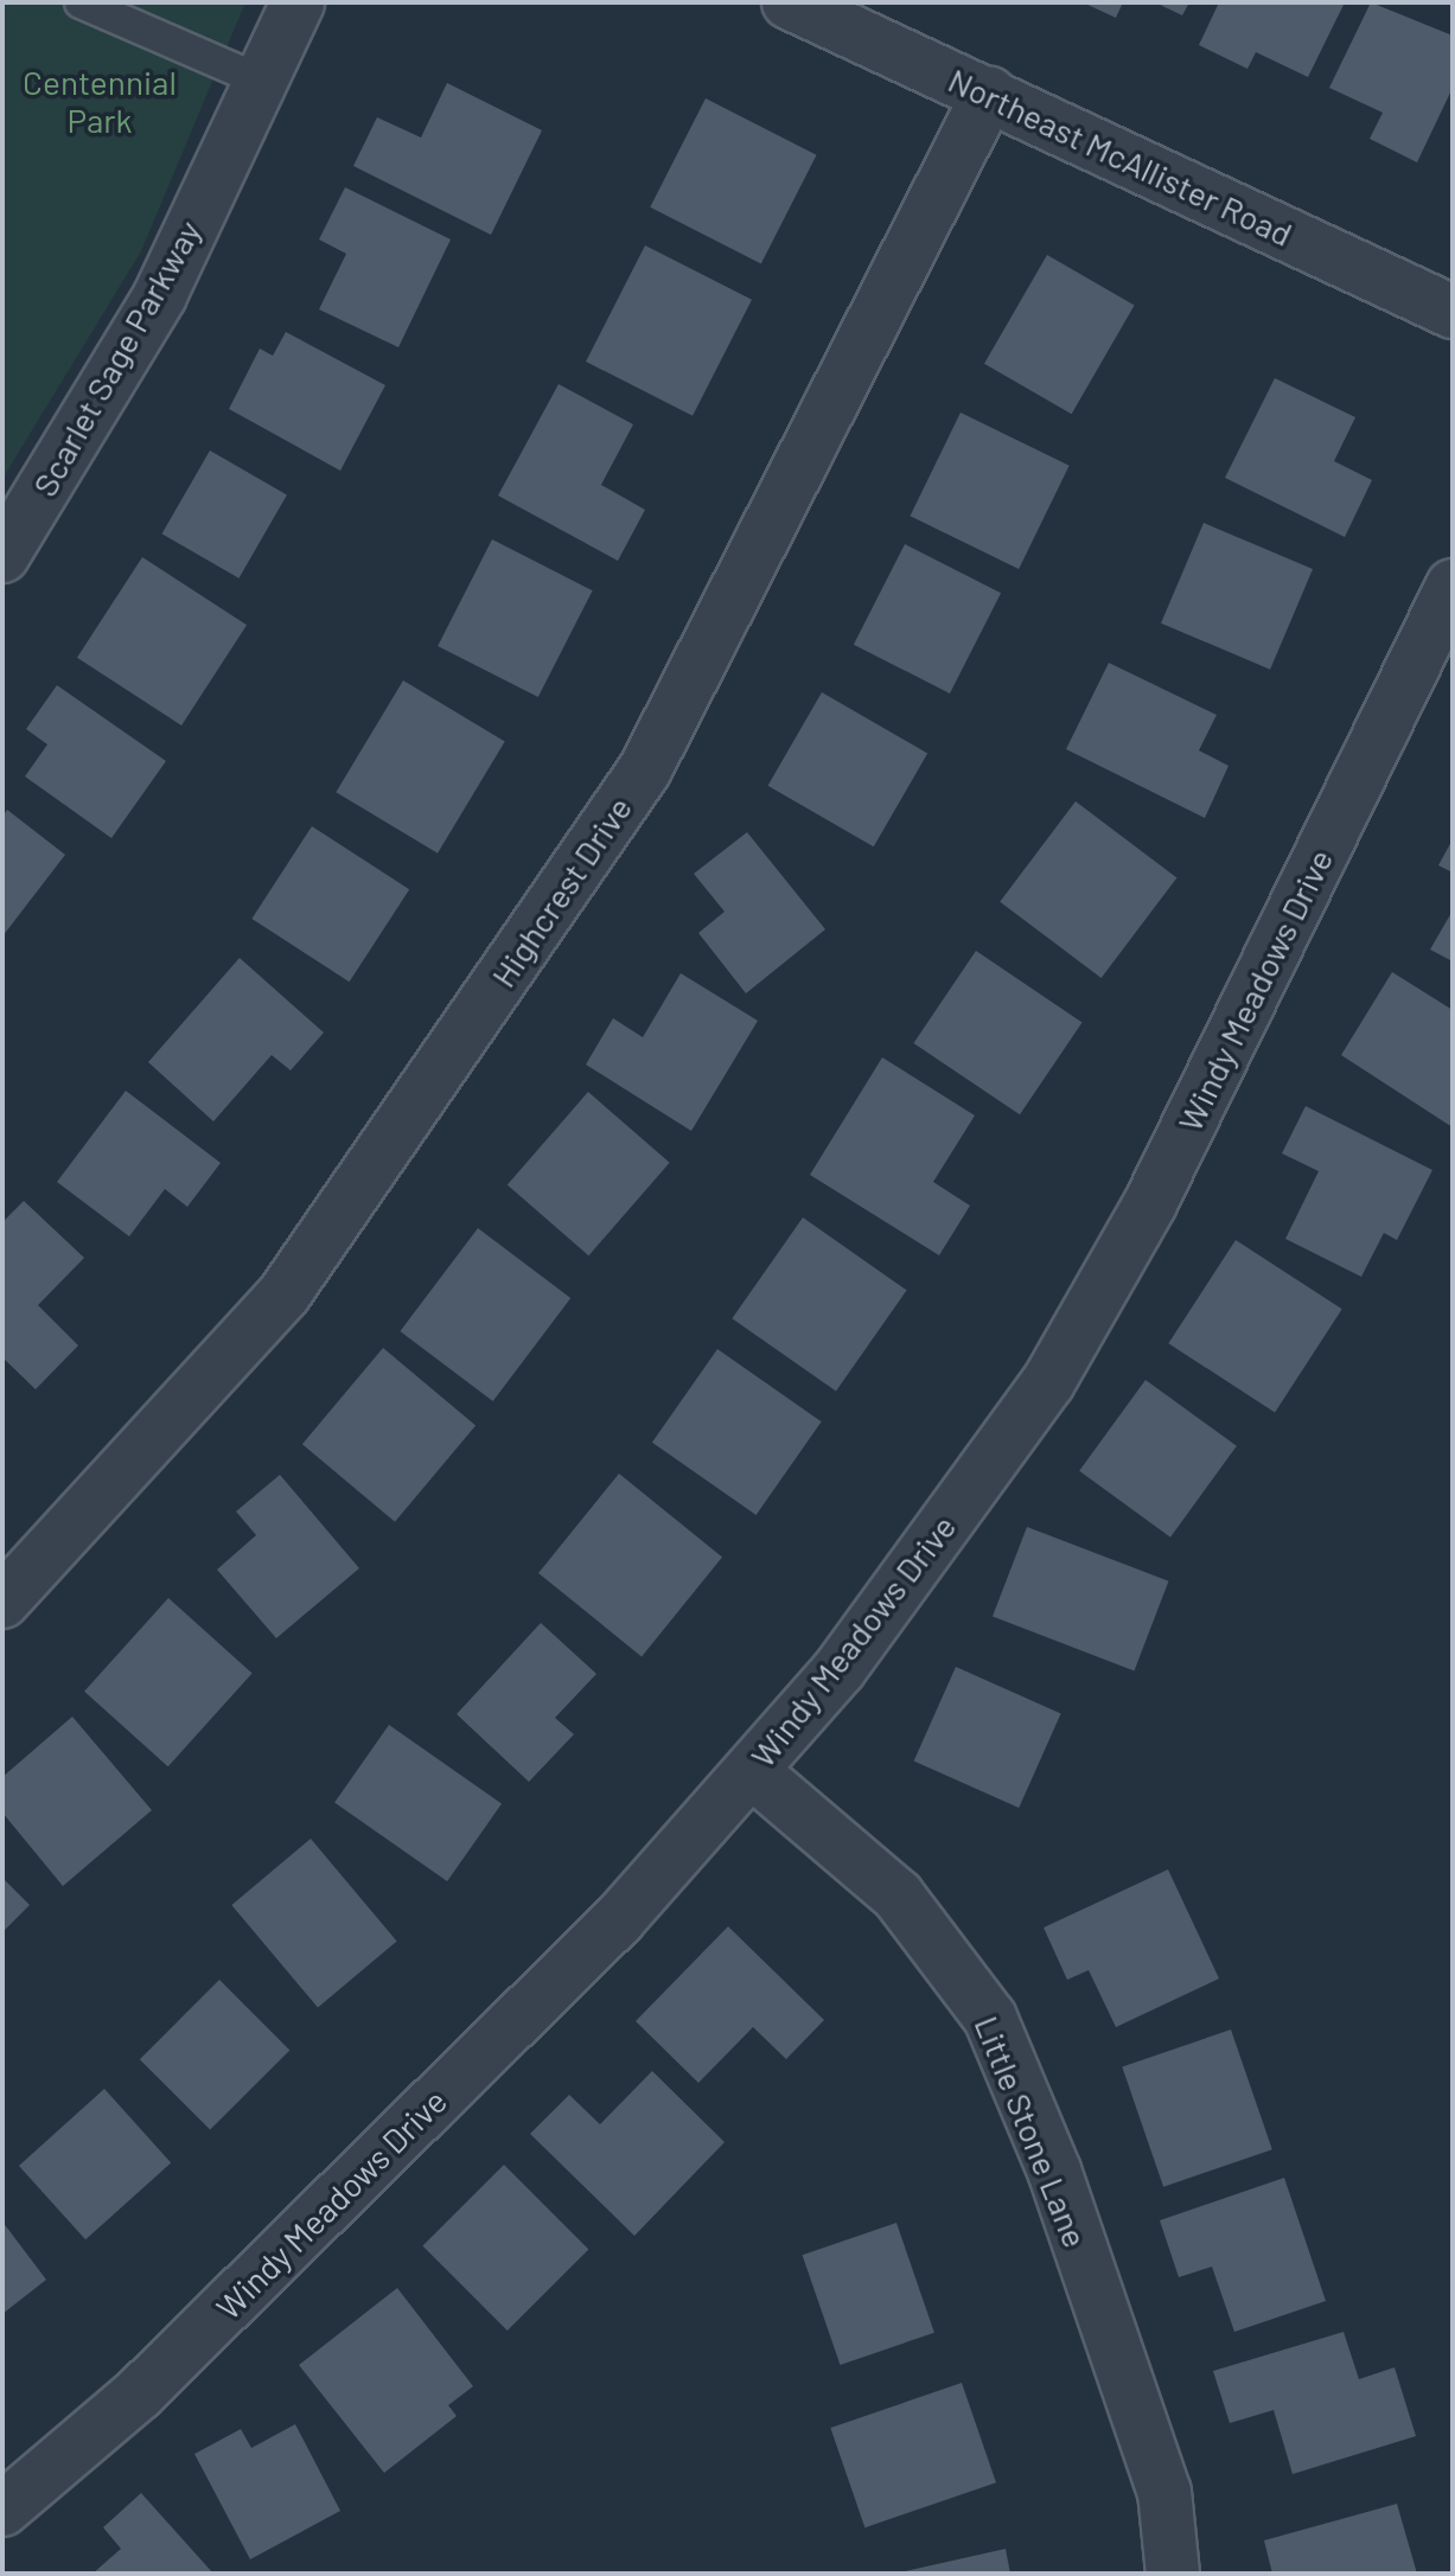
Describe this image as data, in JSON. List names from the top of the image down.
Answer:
{
  "streets": {
    "street": [
      "Northeast McAllister Road",
      "Scarlet Sage Parkway",
      "Highcrest Drive",
      "Windy Meadows Drive",
      "Little Stone Lane"
    ]
  },
  "crossings": [
    ["Northeast McAllister Road", "Highcrest Drive"],
    ["Windy Meadows Drive", "Little Stone Lane"]
  ],
  "parks": ["Centennial Park"]
}
